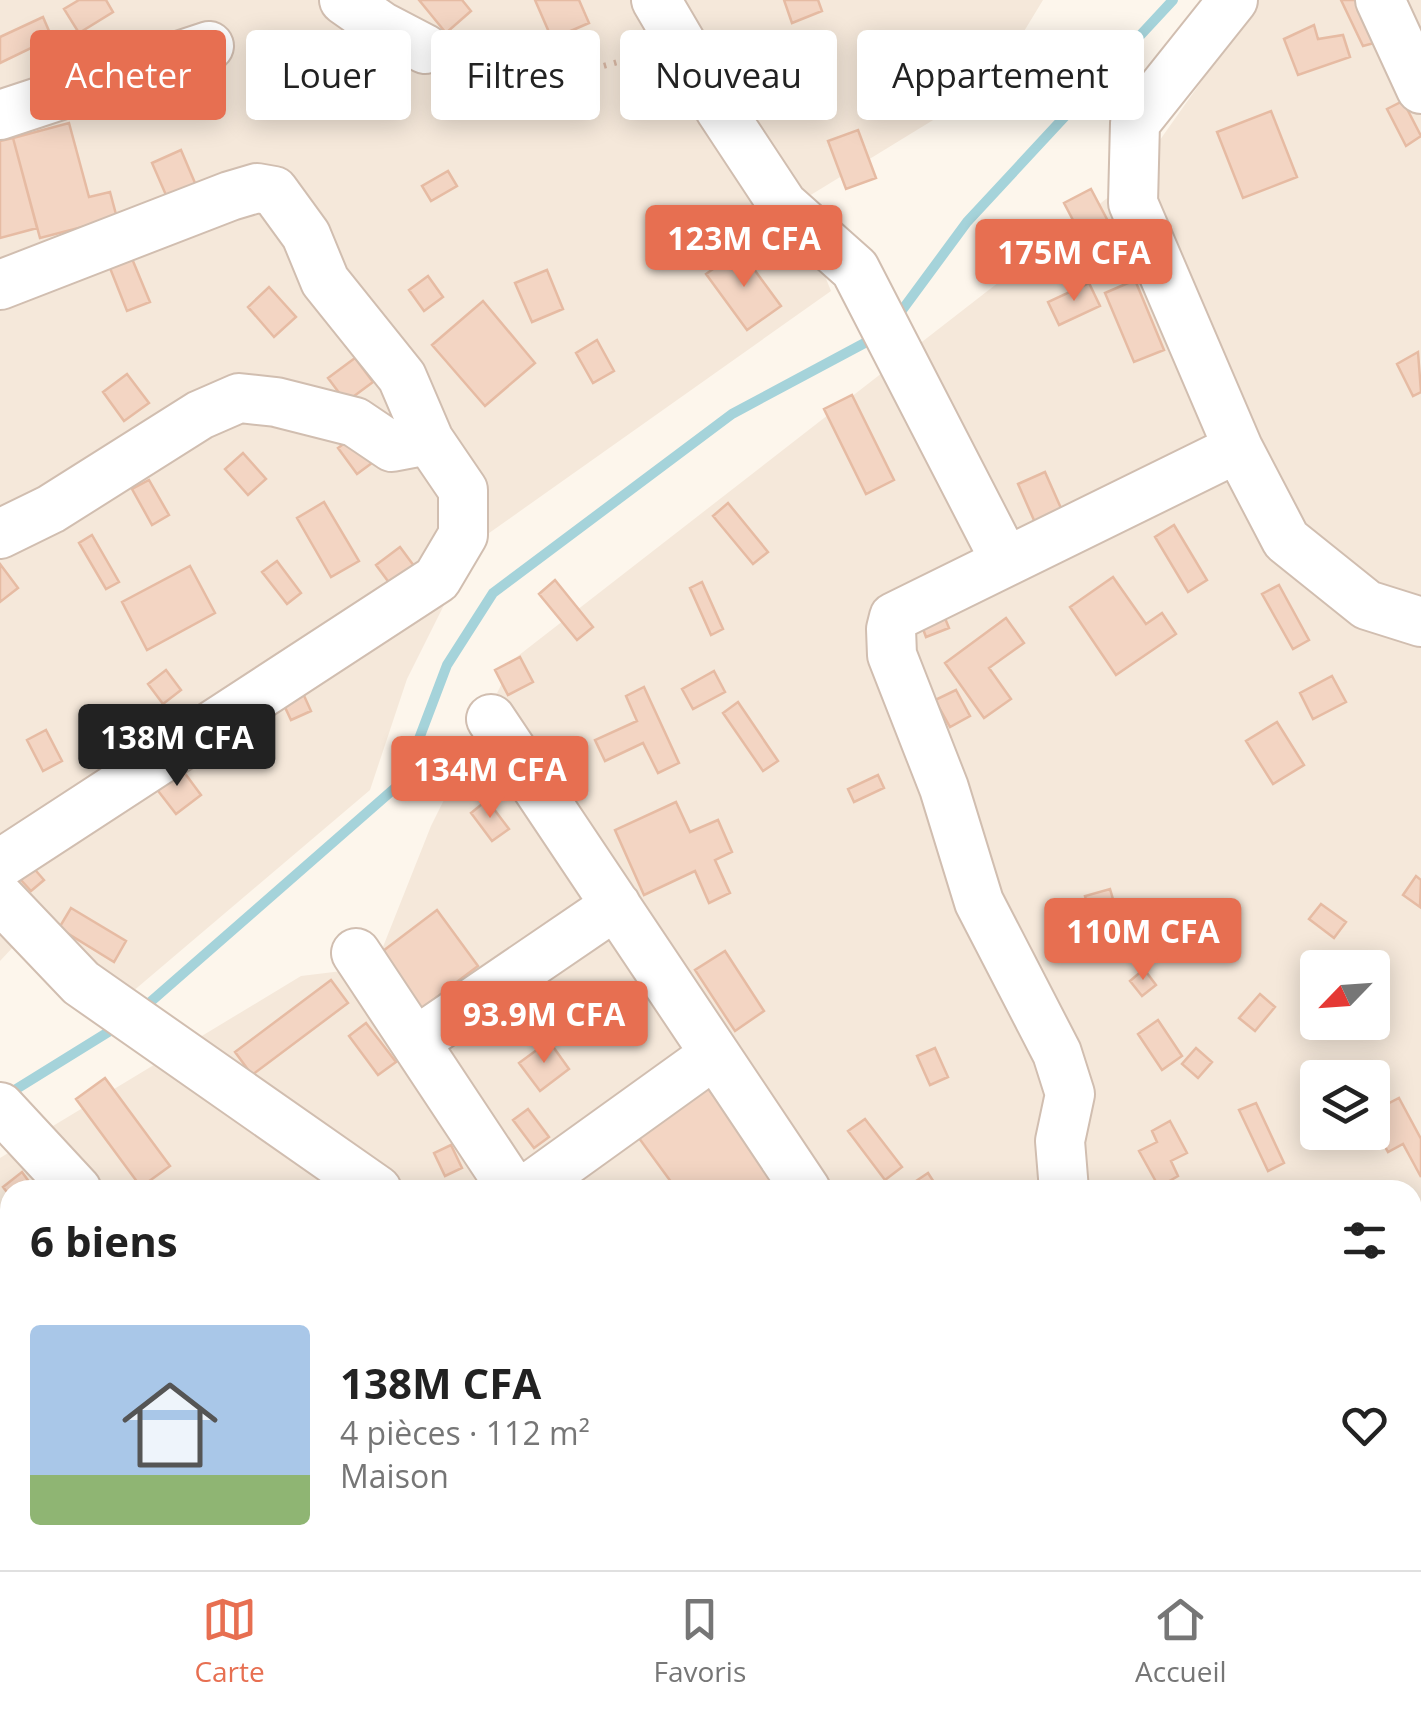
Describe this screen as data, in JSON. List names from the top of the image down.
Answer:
{
  "north": "bottom left",
  "page": {
    "chip": [
      "Acheter",
      "Louer",
      "Filtres",
      "Nouveau",
      "Appartement"
    ],
    "price": [
      "123M CFA",
      "175M CFA",
      "138M CFA",
      "134M CFA",
      "110M CFA",
      "93.9M CFA"
    ],
    "heading": "6 biens",
    "list": [
      {
        "name": "138M CFA",
        "note": "4 pièces · 112 m² · Maison"
      }
    ],
    "tabs": ["Carte", "Favoris", "Accueil"]
  }
}
